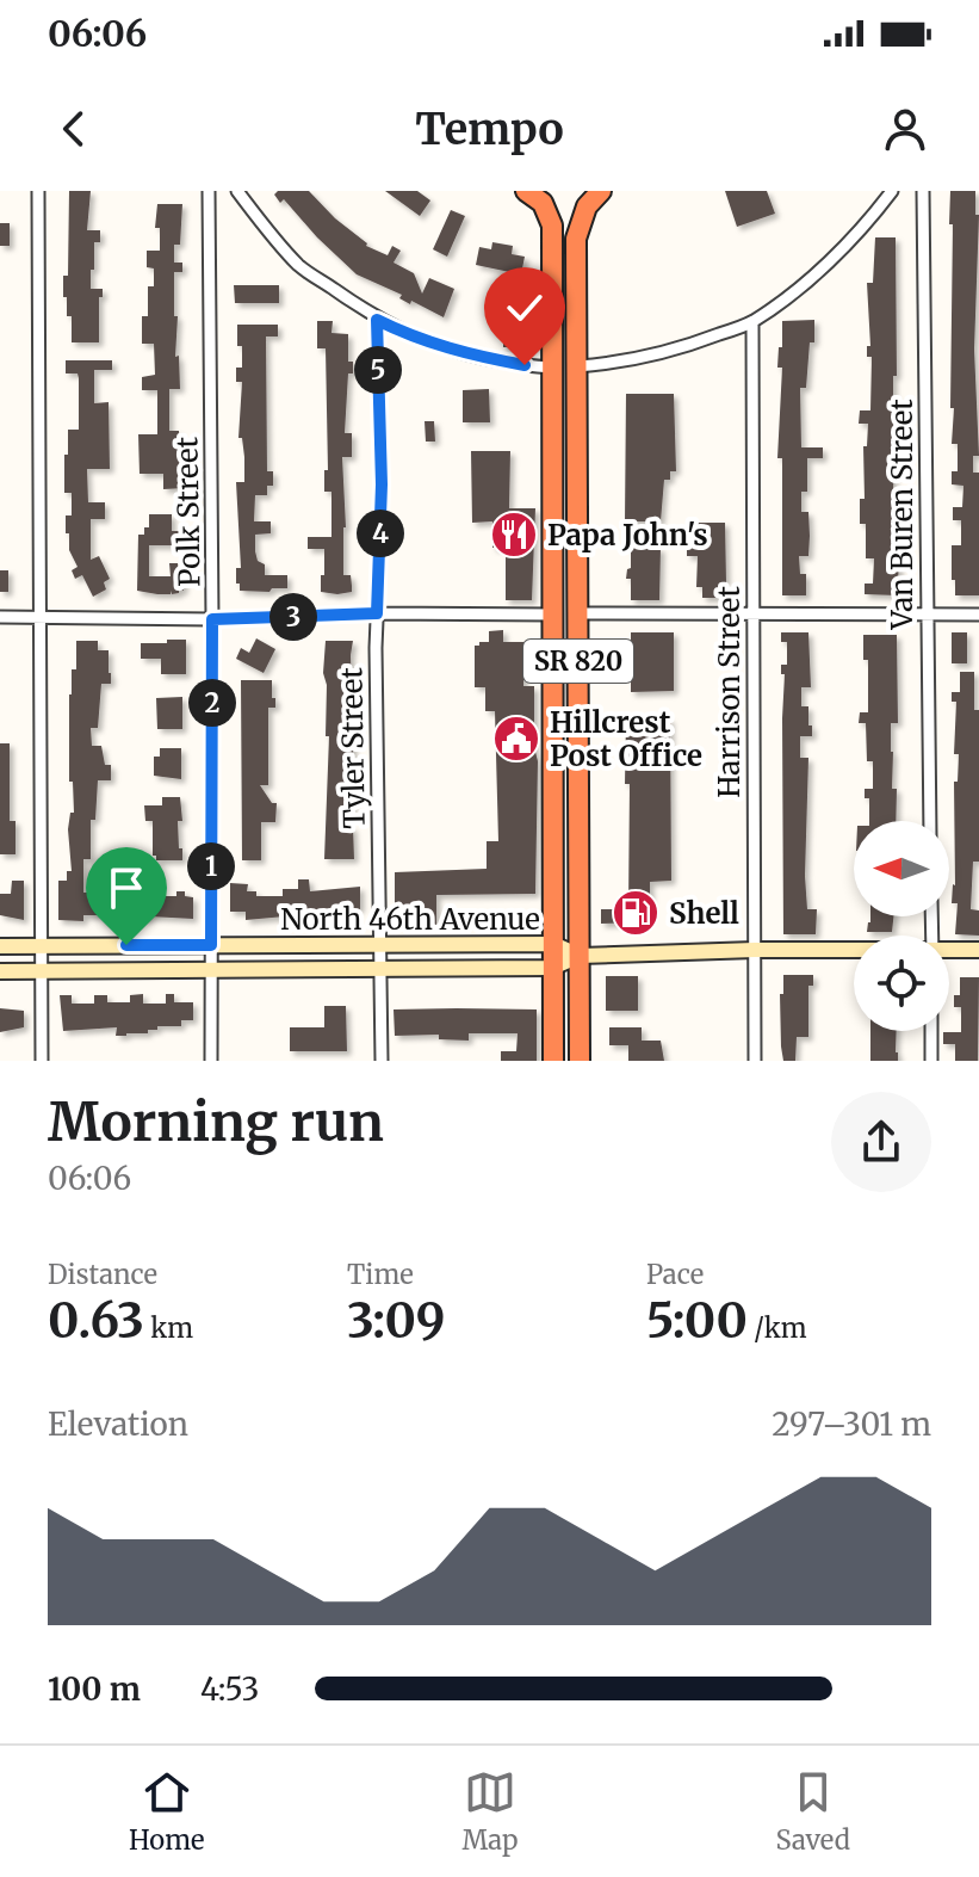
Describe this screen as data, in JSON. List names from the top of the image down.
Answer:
{
  "streets": {
    "highway": ["SR 820"],
    "street": [
      "Polk Street",
      "Van Buren Street",
      "Harrison Street",
      "Tyler Street",
      "North 46th Avenue"
    ]
  },
  "crossings": [
    ["Polk Street", "North 46th Avenue"],
    ["SR 820", "North 46th Avenue"],
    ["Tyler Street", "North 46th Avenue"]
  ],
  "places": {
    "restaurant": ["Papa John's"],
    "public building": ["Hillcrest Post Office"],
    "fuel station": ["Shell"]
  },
  "north": "left",
  "page": {
    "status": "06:06",
    "header": "Tempo",
    "pins": [
      "5",
      "4",
      "3",
      "2",
      "1"
    ],
    "heading": ["Morning run", "06:06"],
    "stats": [
      ["Distance", "0.63 km"],
      ["Time", "3:09"],
      ["Pace", "5:00 /km"]
    ],
    "chart": ["Elevation", "297–301 m"],
    "list": [
      {
        "name": "100 m",
        "note": "4:53"
      }
    ],
    "tabs": ["Home", "Map", "Saved"]
  }
}
